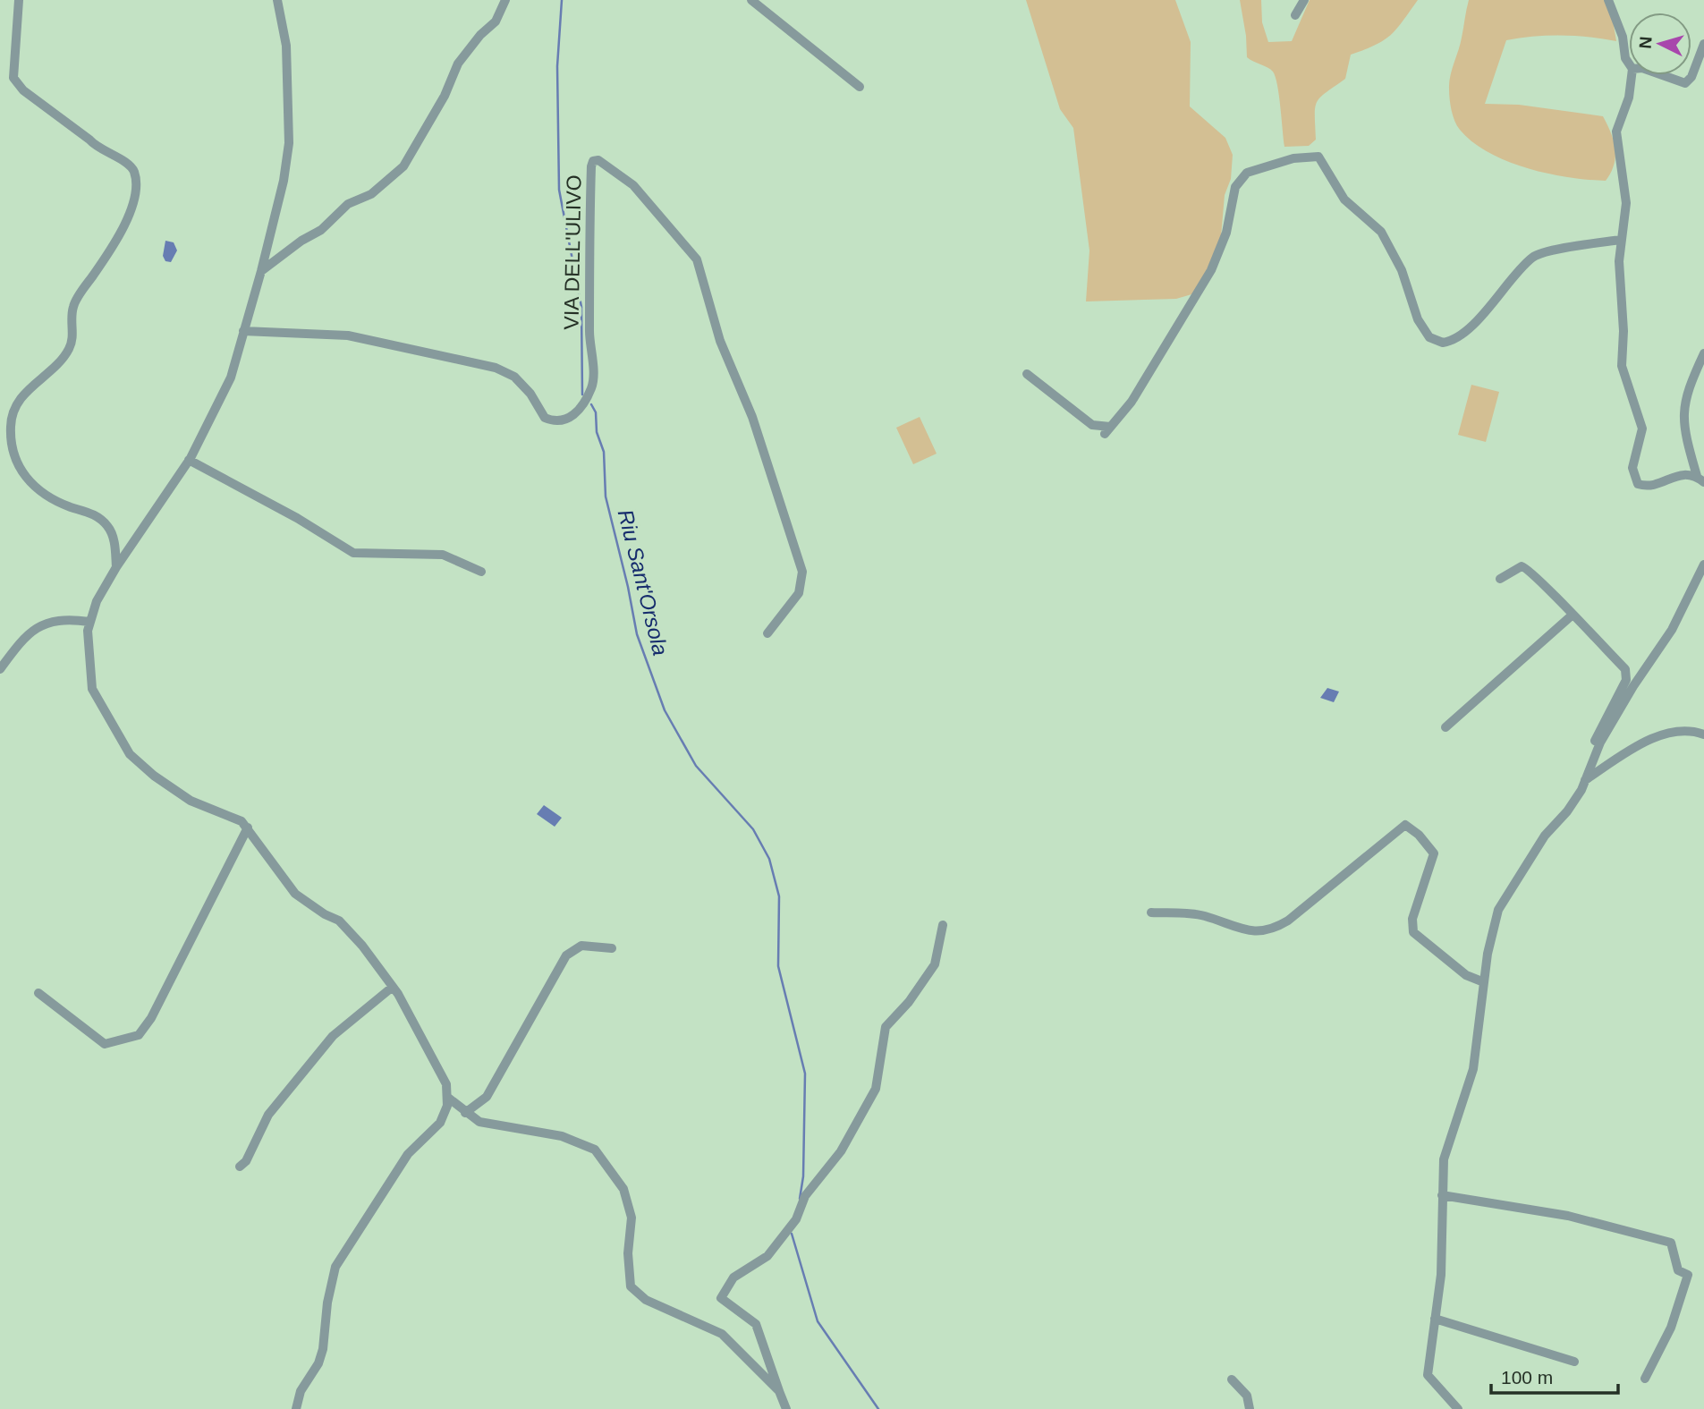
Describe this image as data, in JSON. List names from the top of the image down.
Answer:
{
  "streets": {
    "street": ["VIA DELL'ULIVO"]
  },
  "water": ["Riu Sant'Orsola"],
  "scale_bar": "100 m",
  "north": "left"
}
